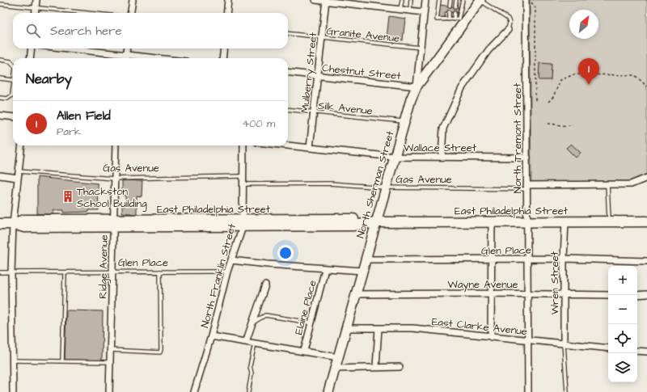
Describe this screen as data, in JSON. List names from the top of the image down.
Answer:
{
  "streets": {
    "main road": ["North Sherman Street", "East Philadelphia Street"],
    "street": [
      "Chestnut Street",
      "Mulberry Street",
      "North Tremont Street",
      "Wallace Street",
      "Gas Avenue",
      "Glen Place",
      "Ridge Avenue",
      "North Franklin Street",
      "Wren Street",
      "Wayne Avenue",
      "Elaine Place",
      "East Clarke Avenue"
    ],
    "lane": ["Granite Avenue", "Silk Avenue"]
  },
  "crossings": [
    ["Granite Avenue", "Mulberry Street"],
    ["Chestnut Street", "Mulberry Street"],
    ["Chestnut Street", "North Sherman Street"],
    ["Mulberry Street", "Silk Avenue"],
    ["Mulberry Street", "Wallace Street"],
    ["Silk Avenue", "North Sherman Street"],
    ["North Tremont Street", "Wallace Street"],
    ["North Tremont Street", "Gas Avenue"],
    ["North Tremont Street", "East Philadelphia Street"],
    ["North Tremont Street", "Glen Place"],
    ["North Tremont Street", "Wayne Avenue"],
    ["North Tremont Street", "East Clarke Avenue"],
    ["Wallace Street", "North Sherman Street"],
    ["Gas Avenue", "North Sherman Street"],
    ["Gas Avenue", "Ridge Avenue"],
    ["Gas Avenue", "North Franklin Street"],
    ["North Sherman Street", "East Philadelphia Street"],
    ["North Sherman Street", "Glen Place"],
    ["North Sherman Street", "Wayne Avenue"],
    ["North Sherman Street", "East Clarke Avenue"],
    ["East Philadelphia Street", "Ridge Avenue"],
    ["East Philadelphia Street", "North Franklin Street"],
    ["East Philadelphia Street", "Wren Street"],
    ["Glen Place", "Ridge Avenue"],
    ["Glen Place", "North Franklin Street"],
    ["Glen Place", "Wren Street"],
    ["Wren Street", "Wayne Avenue"],
    ["Wren Street", "East Clarke Avenue"]
  ],
  "places": {
    "building": ["Thackston School Building"]
  },
  "north": "top right",
  "page": {
    "search": "Search here",
    "pins": "1",
    "heading": "Nearby",
    "list": [
      {
        "mark": "1",
        "name": "Allen Field",
        "note": "Park",
        "value": "400 m"
      }
    ],
    "map_buttons": ["+", "−"]
  }
}
